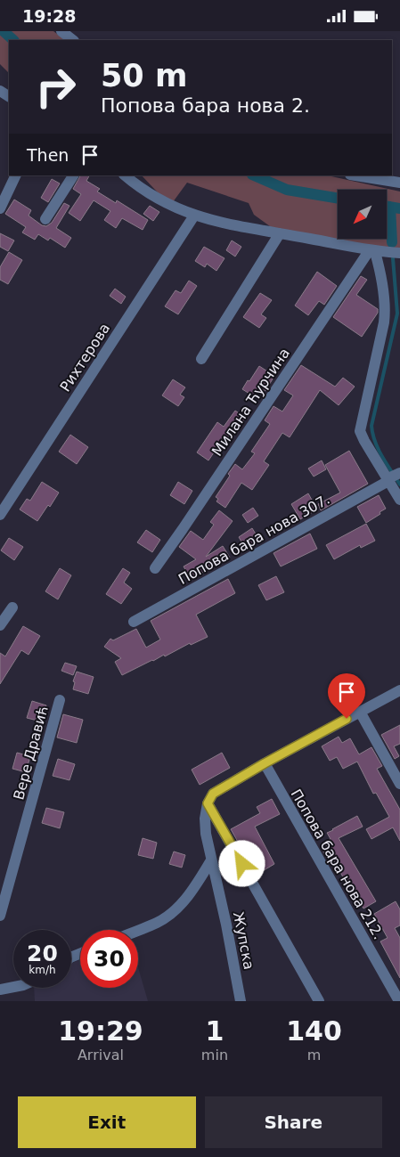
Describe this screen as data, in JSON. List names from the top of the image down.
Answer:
{
  "streets": {
    "street": [
      "Рихтерова",
      "Милана Ћурчина",
      "Попова бара нова 307.",
      "Вере Дравић",
      "Попова бара нова 212.",
      "Жупска"
    ]
  },
  "north": "bottom left",
  "page": {
    "status": "19:28",
    "turn": ["50 m", "Попова бара нова 2."],
    "then": "Then",
    "speed": "20 km/h",
    "limit": "30",
    "eta": [
      "19:29",
      "Arrival",
      "1",
      "min",
      "140",
      "m"
    ],
    "buttons": ["Exit", "Share"]
  }
}
